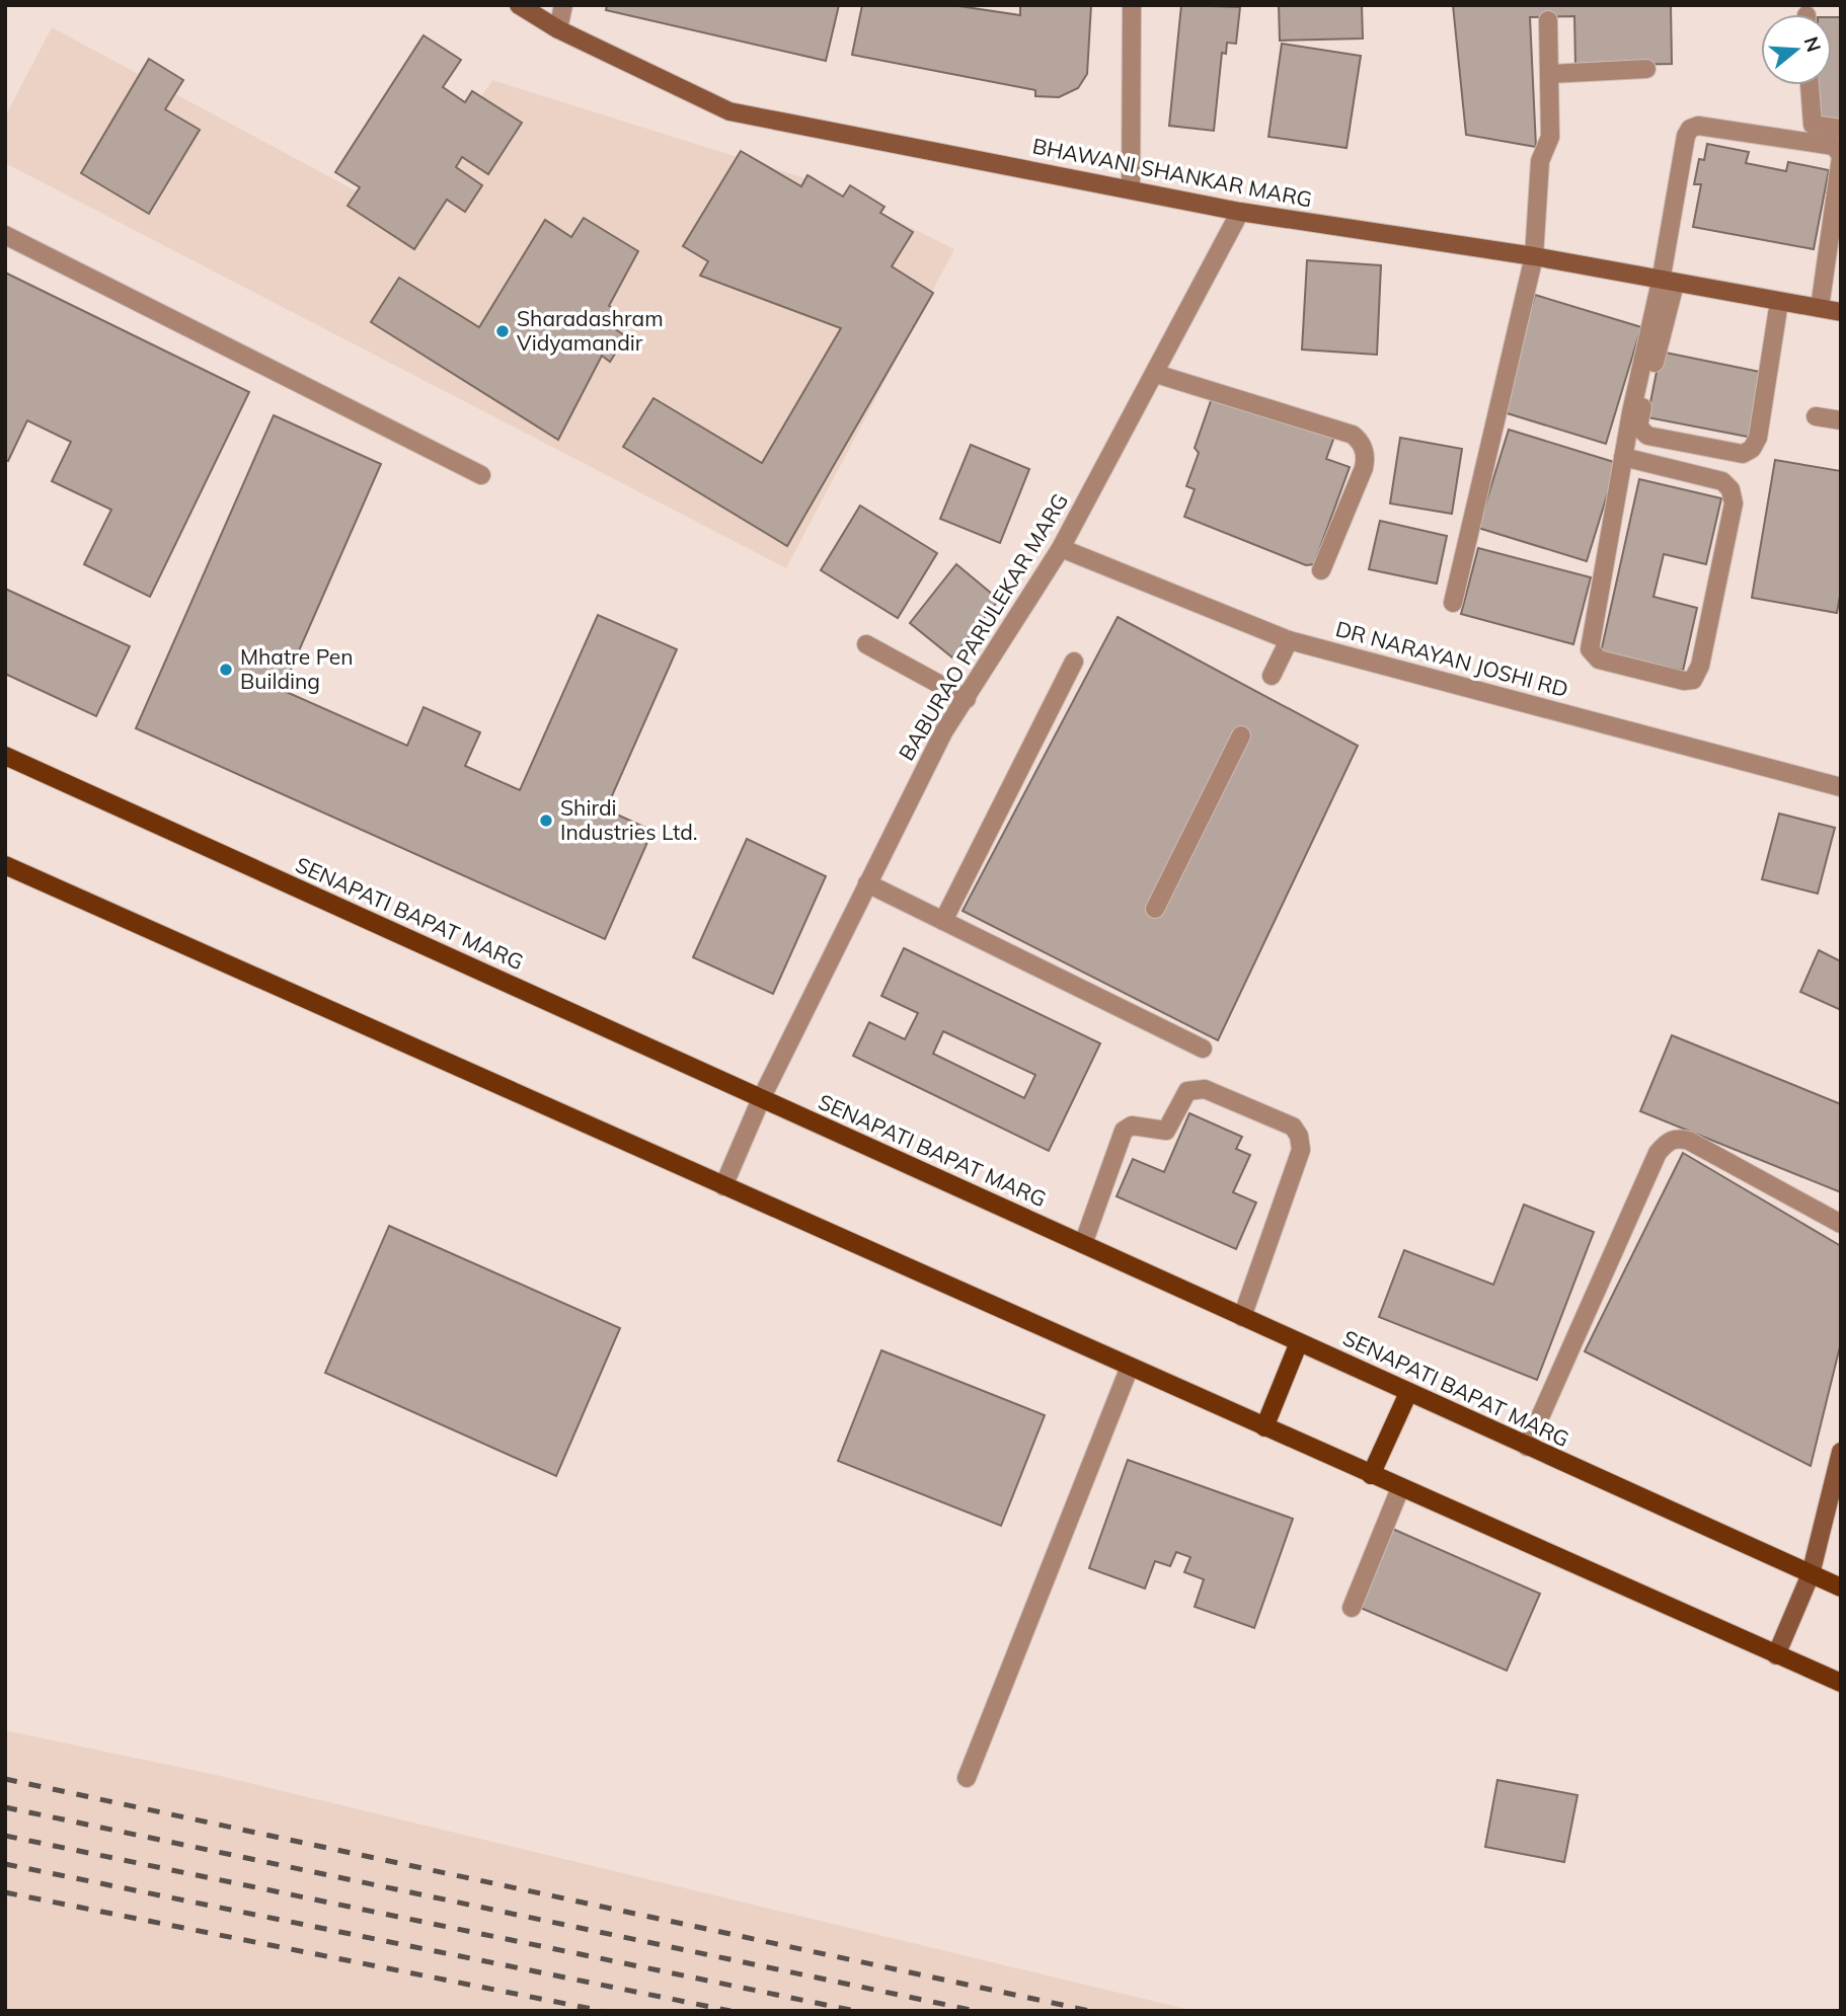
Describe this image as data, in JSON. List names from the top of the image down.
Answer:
{
  "streets": {
    "main road": ["BHAWANI SHANKAR MARG", "SENAPATI BAPAT MARG"],
    "street": ["BABURAO PARULEKAR MARG", "DR NARAYAN JOSHI RD"]
  },
  "crossings": [
    ["BHAWANI SHANKAR MARG", "BABURAO PARULEKAR MARG"],
    ["BABURAO PARULEKAR MARG", "DR NARAYAN JOSHI RD"],
    ["BABURAO PARULEKAR MARG", "SENAPATI BAPAT MARG"]
  ],
  "places": ["Sharadashram Vidyamandir", "Mhatre Pen Building", "Shirdi Industries Ltd."],
  "north": "right"
}
